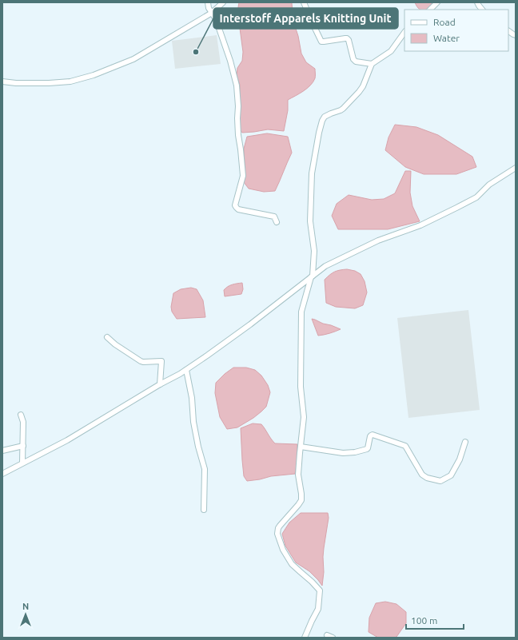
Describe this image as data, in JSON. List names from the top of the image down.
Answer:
{
  "places": ["Interstoff Apparels Knitting Unit"],
  "legend": ["Road", "Water"],
  "scale_bar": "100 m",
  "north": "top"
}
